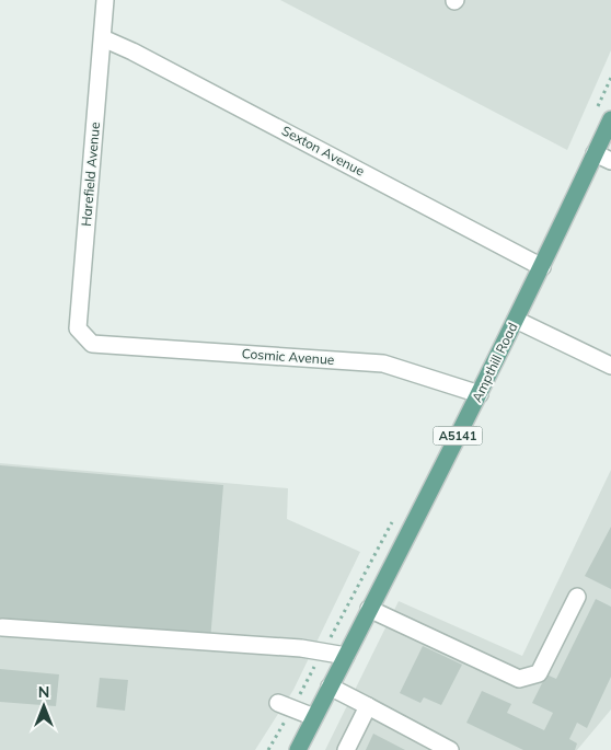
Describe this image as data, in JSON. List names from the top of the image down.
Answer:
{
  "streets": {
    "main road": ["Ampthill Road", "A5141"],
    "street": ["Sexton Avenue", "Harefield Avenue", "Cosmic Avenue"]
  },
  "crossings": [
    ["Sexton Avenue", "Harefield Avenue"],
    ["Sexton Avenue", "Ampthill Road"],
    ["Harefield Avenue", "Cosmic Avenue"],
    ["Cosmic Avenue", "Ampthill Road"]
  ],
  "north": "top"
}
